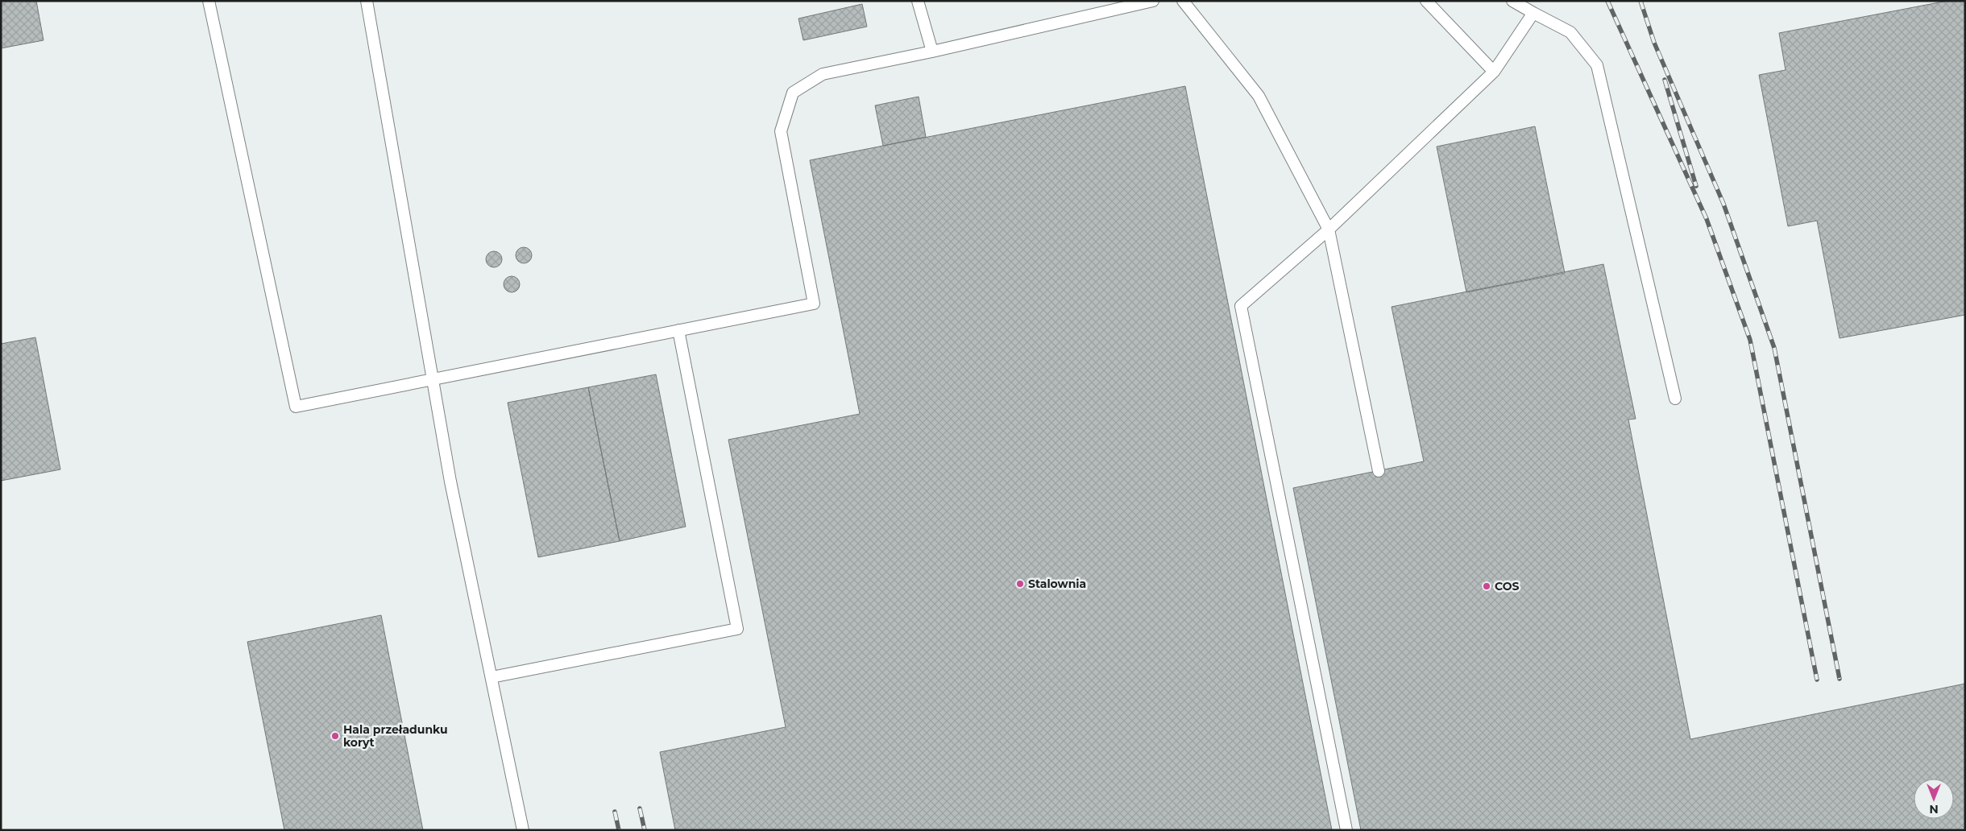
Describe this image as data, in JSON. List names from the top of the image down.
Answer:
{
  "places": ["Stalownia", "COS", "Hala przeładunku koryt"],
  "north": "bottom"
}
